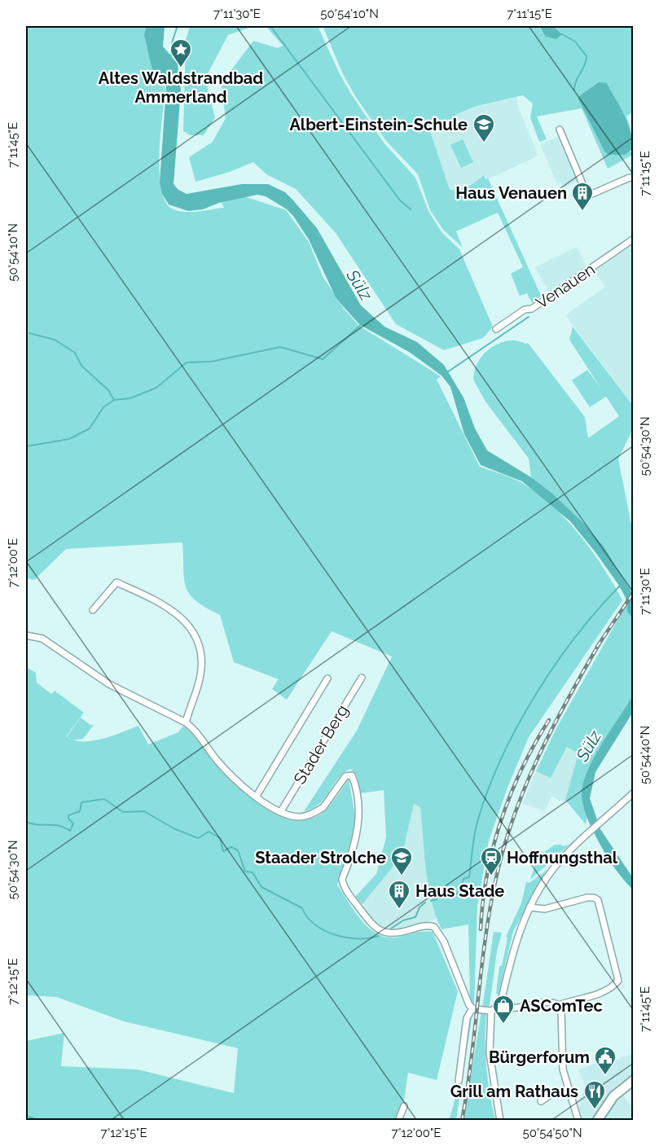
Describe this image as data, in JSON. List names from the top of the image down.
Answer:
{
  "streets": {
    "street": ["Venauen", "Stader Berg"]
  },
  "water": ["Sülz"],
  "places": {
    "place": ["Altes Waldstrandbad Ammerland"],
    "school or university": ["Albert-Einstein-Schule", "Staader Strolche"],
    "building": ["Haus Venauen", "Haus Stade"],
    "station": ["Hoffnungsthal"],
    "shop": ["ASComTec"],
    "public building": ["Bürgerforum"],
    "restaurant": ["Grill am Rathaus"]
  },
  "coordinates": [
    "7°11'30\"E",
    "50°54'10\"N",
    "7°11'15\"E",
    "7°11'45\"E",
    "50°54'30\"N",
    "7°12'00\"E",
    "50°54'40\"N",
    "7°12'15\"E",
    "50°54'50\"N"
  ]
}
